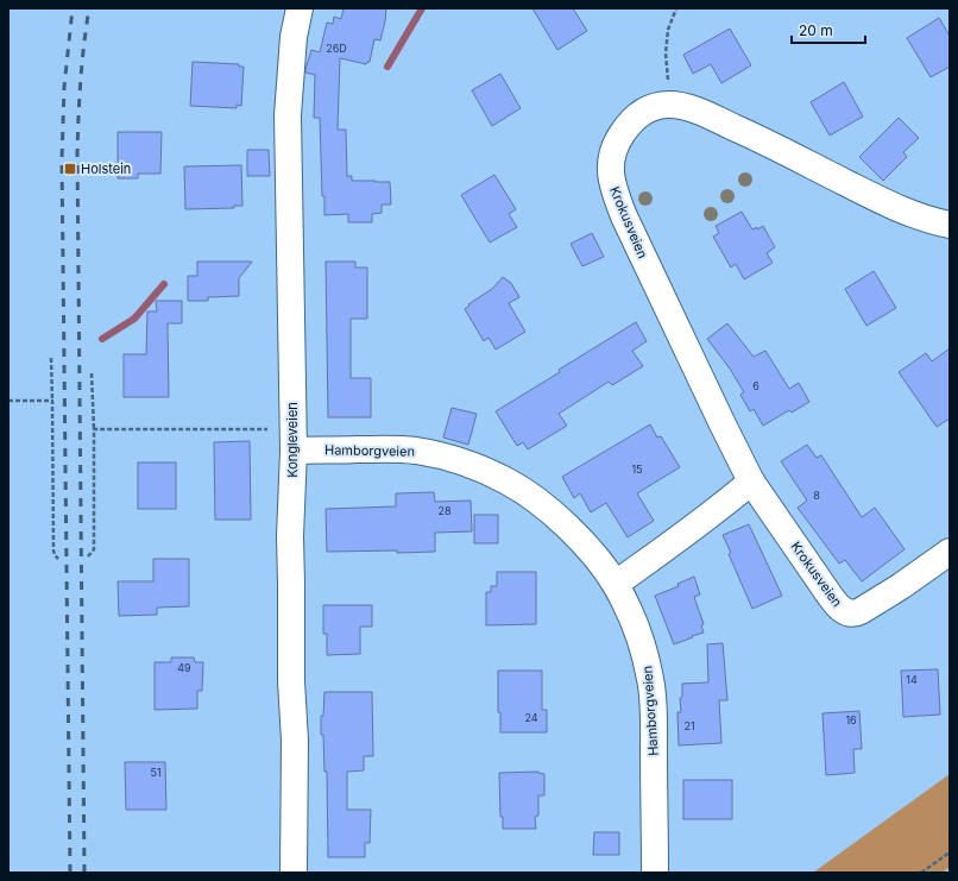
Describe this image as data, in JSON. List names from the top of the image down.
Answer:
{
  "streets": {
    "street": ["Krokusveien", "Kongleveien", "Hamborgveien"]
  },
  "crossings": [
    ["Kongleveien", "Hamborgveien"]
  ],
  "places": {
    "transit": ["Holstein"]
  },
  "house_numbers": [
    "26D",
    "6",
    "15",
    "8",
    "28",
    "49",
    "14",
    "24",
    "16",
    "21",
    "51"
  ],
  "scale_bar": "20 m"
}
